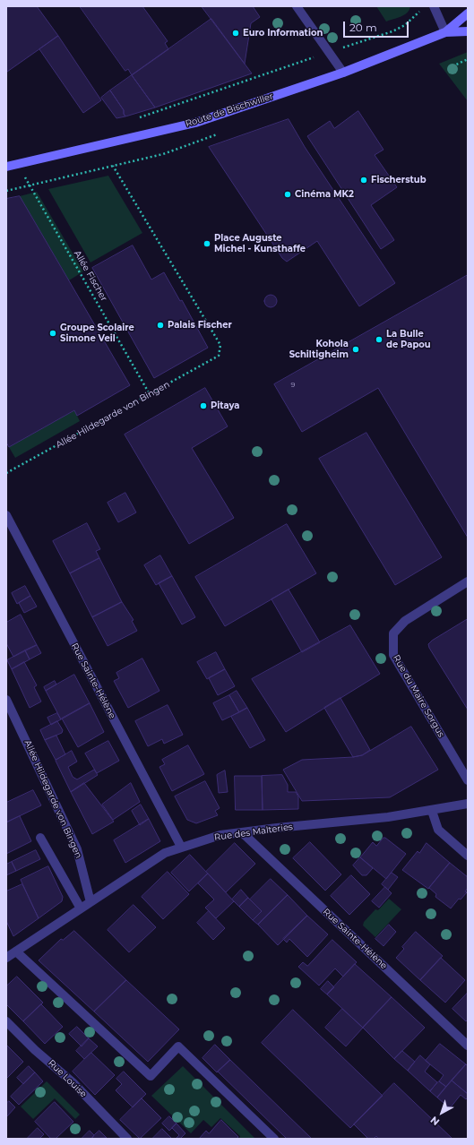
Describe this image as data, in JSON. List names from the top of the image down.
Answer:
{
  "streets": {
    "main road": ["Route de Bischwiller"],
    "street": [
      "Allée Hildegarde von Bingen",
      "Rue Sainte-Hélène",
      "Rue du Maire Sorgus",
      "Rue des Malteries",
      "Rue Louise"
    ],
    "path": ["Allée Fischer"]
  },
  "crossings": [
    ["Route de Bischwiller", "Allée Fischer"],
    ["Allée Fischer", "Allée Hildegarde von Bingen"],
    ["Allée Hildegarde von Bingen", "Rue des Malteries"],
    ["Rue Sainte-Hélène", "Rue des Malteries"]
  ],
  "places": [
    "Euro Information",
    "Fischerstub",
    "Cinéma MK2",
    "Place Auguste Michel - Kunsthaffe",
    "Palais Fischer",
    "Groupe Scolaire Simone Veil",
    "La Bulle de Papou",
    "Kohola Schiltigheim",
    "Pitaya"
  ],
  "house_numbers": ["9"],
  "scale_bar": "20 m",
  "north": "bottom left"
}
